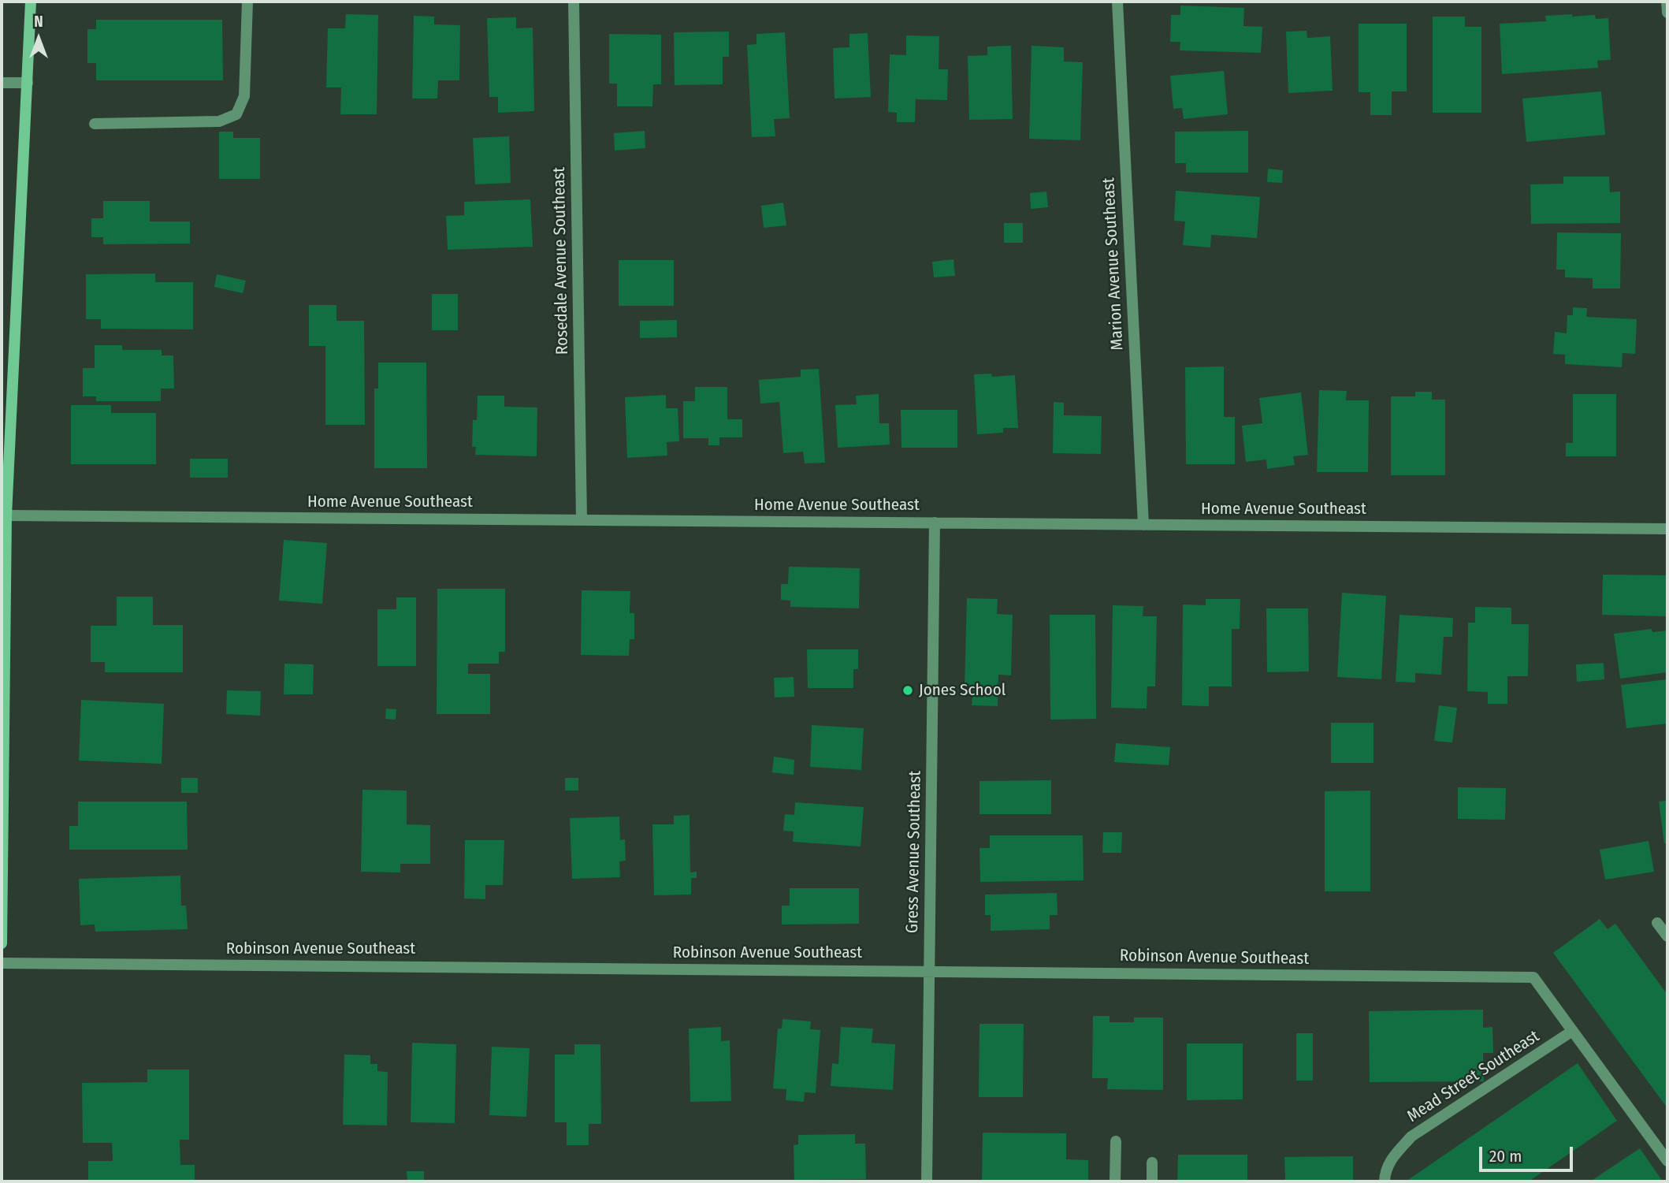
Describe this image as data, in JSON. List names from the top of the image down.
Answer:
{
  "streets": {
    "street": [
      "Rosedale Avenue Southeast",
      "Marion Avenue Southeast",
      "Home Avenue Southeast",
      "Gress Avenue Southeast",
      "Robinson Avenue Southeast",
      "Mead Street Southeast"
    ]
  },
  "crossings": [
    ["Rosedale Avenue Southeast", "Home Avenue Southeast"],
    ["Marion Avenue Southeast", "Home Avenue Southeast"],
    ["Home Avenue Southeast", "Gress Avenue Southeast"],
    ["Gress Avenue Southeast", "Robinson Avenue Southeast"],
    ["Robinson Avenue Southeast", "Mead Street Southeast"]
  ],
  "places": ["Jones School"],
  "scale_bar": "20 m",
  "north": "top"
}
